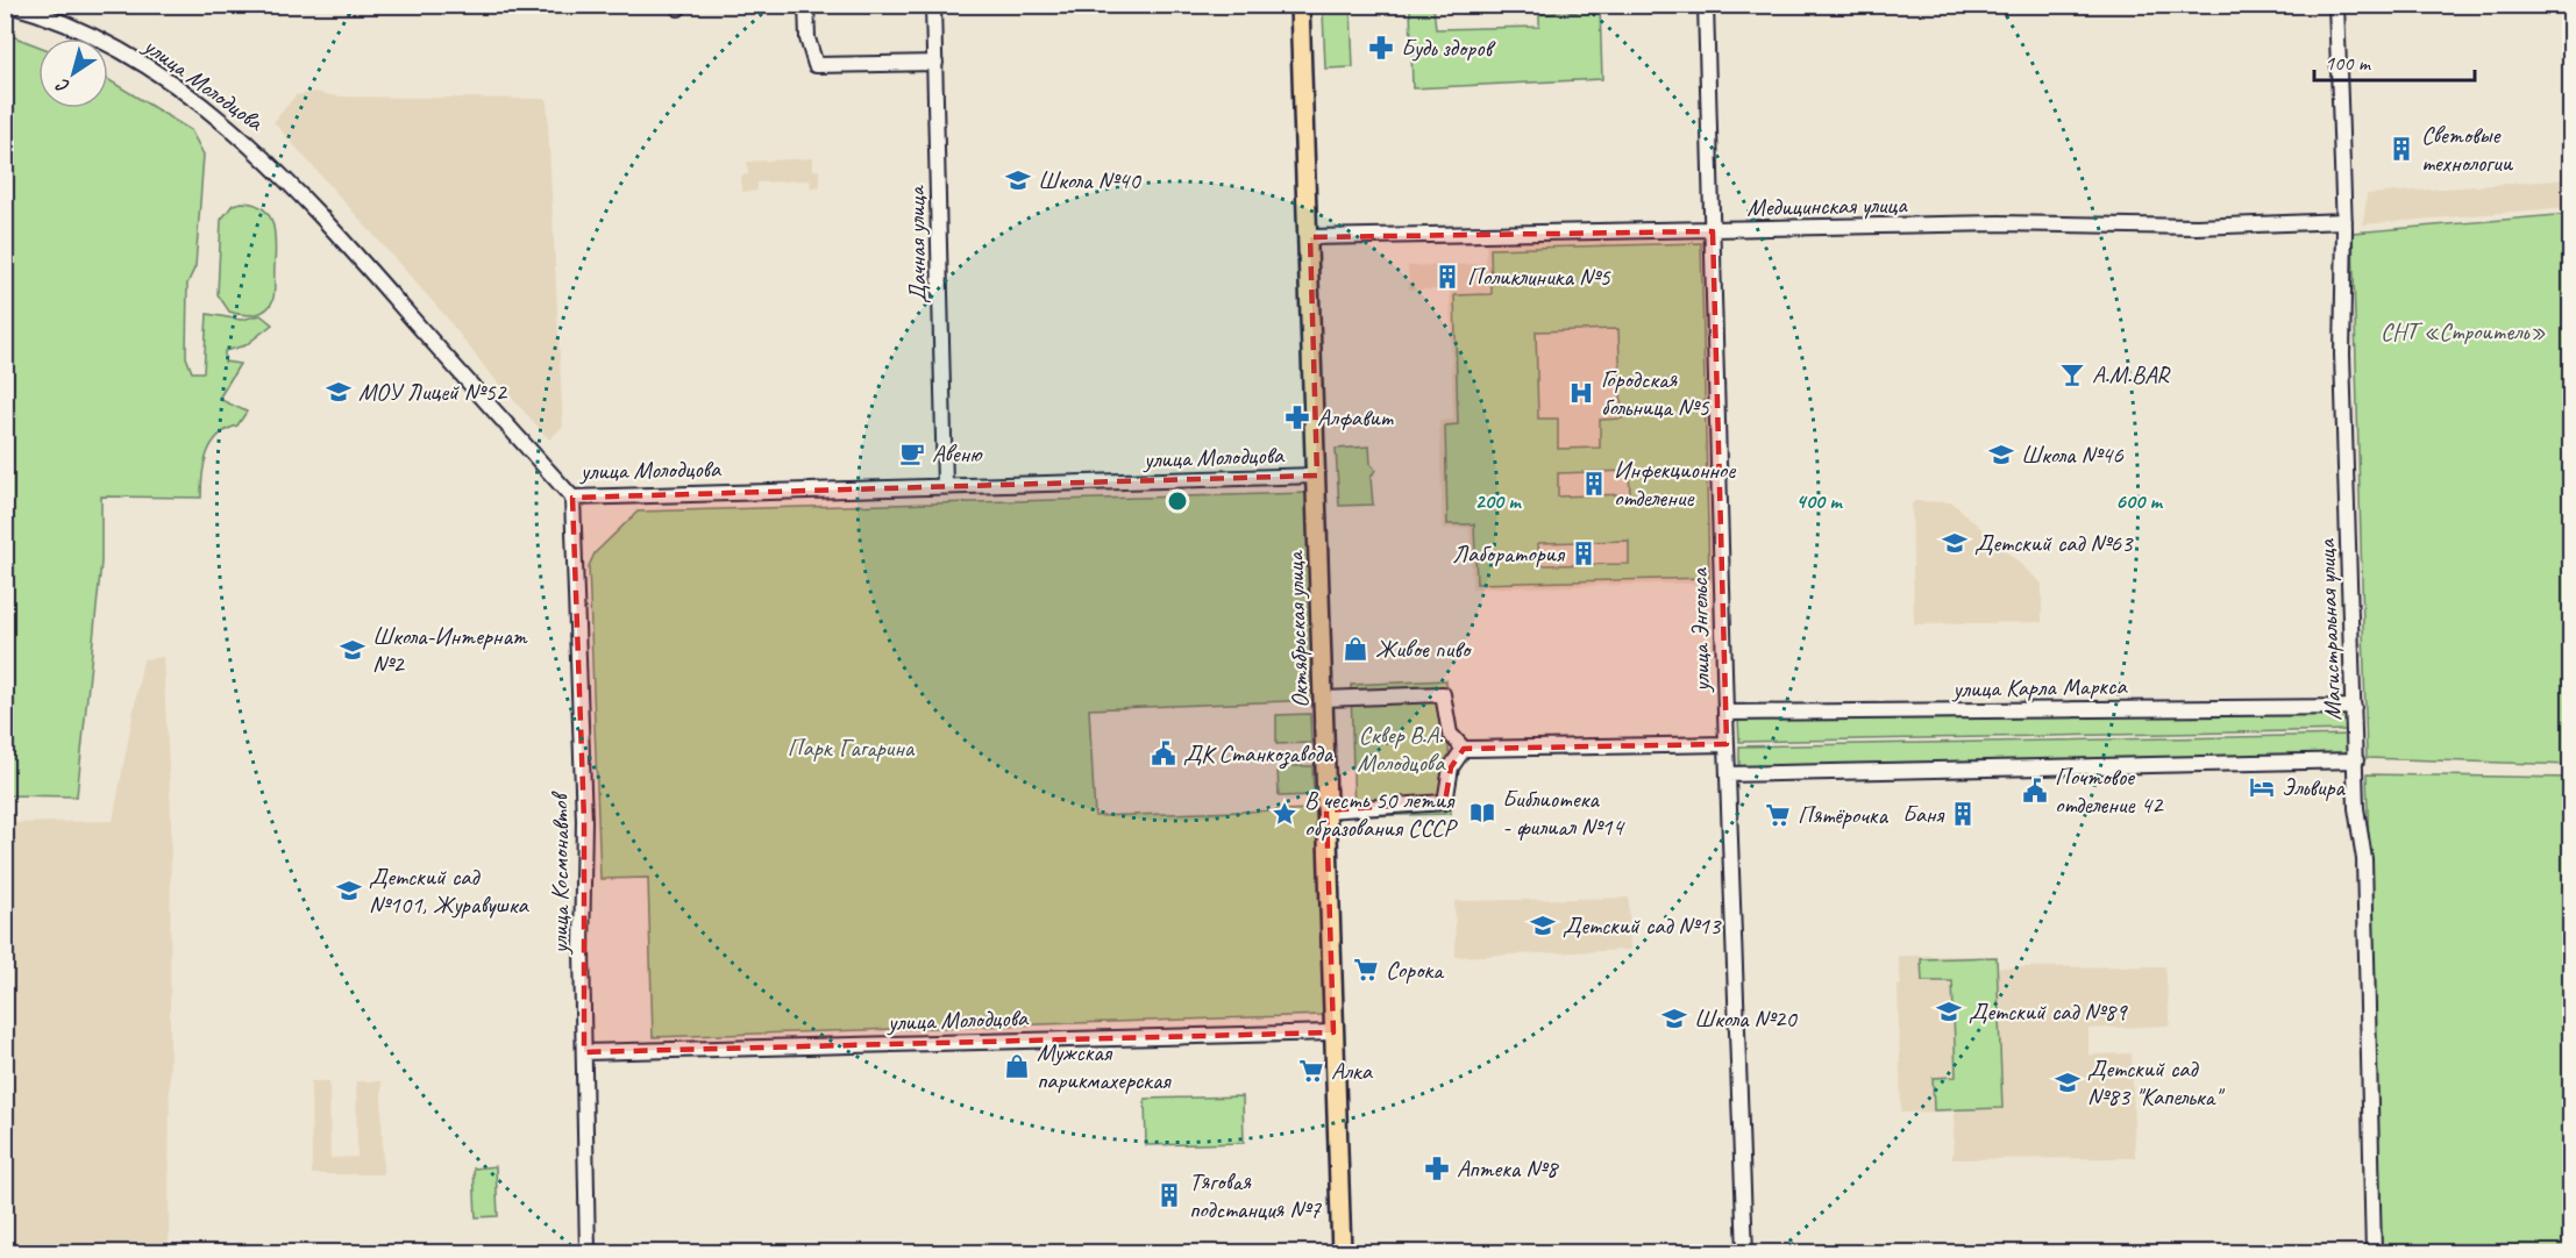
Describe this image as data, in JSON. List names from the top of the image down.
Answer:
{
  "streets": {
    "main road": ["Октябрьская улица"],
    "street": [
      "улица Молодцова",
      "Медицинская улица",
      "Дачная улица",
      "улица Энгельса",
      "Магистральная улица",
      "улица Карла Маркса",
      "улица Космонавтов"
    ]
  },
  "crossings": [
    ["улица Молодцова", "Дачная улица"],
    ["улица Молодцова", "Октябрьская улица"],
    ["улица Молодцова", "улица Космонавтов"],
    ["Медицинская улица", "Октябрьская улица"],
    ["Медицинская улица", "улица Энгельса"],
    ["Медицинская улица", "Магистральная улица"],
    ["улица Энгельса", "улица Карла Маркса"],
    ["Магистральная улица", "улица Карла Маркса"]
  ],
  "parks": ["СНТ «Строитель»", "Сквер В.А. Молодцова", "Парк Гагарина"],
  "places": {
    "pharmacy": ["Будь здоров", "Алфавит", "Аптека №8"],
    "building": [
      "Световые технологии",
      "Поликлиника №5",
      "Инфекционное отделение",
      "Лаборатория",
      "Баня",
      "Тяговая подстанция №7"
    ],
    "school or university": [
      "Школа №40",
      "МОУ Лицей №52",
      "Школа №46",
      "Детский сад №63",
      "Школа-Интернат №2",
      "Детский сад №101, Журавушка",
      "Детский сад №13",
      "Детский сад №89",
      "Школа №20",
      "Детский сад №83 \"Капелька\""
    ],
    "bar": ["А.М.BAR"],
    "hospital": ["Городская больница №5"],
    "cafe": ["Авеню"],
    "shop": ["Живое пиво", "Мужская парикмахерская"],
    "public building": ["ДК Станкозавода", "Почтовое отделение 42"],
    "hotel": ["Эльвира"],
    "library": ["Библиотека - филиал №14"],
    "place": ["В честь 50 летия образования СССР"],
    "supermarket": ["Пятёрочка", "Сорока", "Алка"]
  },
  "scale_bar": "100 m",
  "north": "bottom left",
  "rings": ["200 m", "400 m", "600 m"]
}
